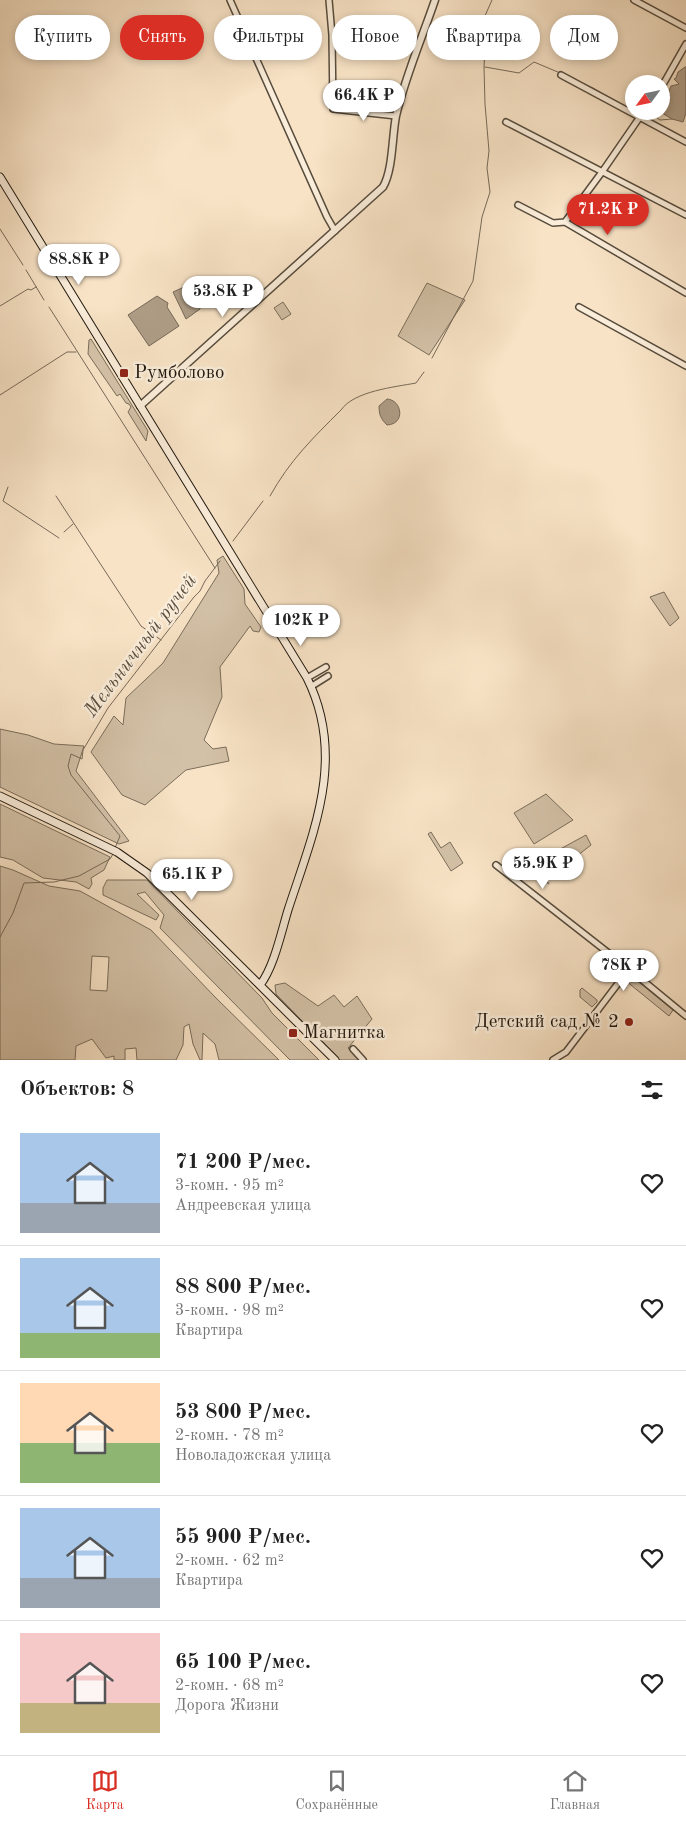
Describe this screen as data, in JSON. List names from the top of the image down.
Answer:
{
  "water": ["Мельничный ручей"],
  "places": {
    "transit": ["Румболово", "Магнитка"],
    "other": ["Детский сад № 2"]
  },
  "north": "bottom left",
  "page": {
    "chip": [
      "Купить",
      "Снять",
      "Фильтры",
      "Новое",
      "Квартира",
      "Дом"
    ],
    "price": [
      "66.4K ₽",
      "71.2K ₽",
      "88.8K ₽",
      "53.8K ₽",
      "102K ₽",
      "55.9K ₽",
      "65.1K ₽",
      "78K ₽"
    ],
    "heading": "Объектов: 8",
    "list": [
      {
        "name": "71 200 ₽/мес.",
        "note": "3-комн. · 95 m² · Андреевская улица"
      },
      {
        "name": "88 800 ₽/мес.",
        "note": "3-комн. · 98 m² · Квартира"
      },
      {
        "name": "53 800 ₽/мес.",
        "note": "2-комн. · 78 m² · Новоладожская улица"
      },
      {
        "name": "55 900 ₽/мес.",
        "note": "2-комн. · 62 m² · Квартира"
      },
      {
        "name": "65 100 ₽/мес.",
        "note": "2-комн. · 68 m² · Дорога Жизни"
      }
    ],
    "tabs": ["Карта", "Сохранённые", "Главная"]
  }
}
